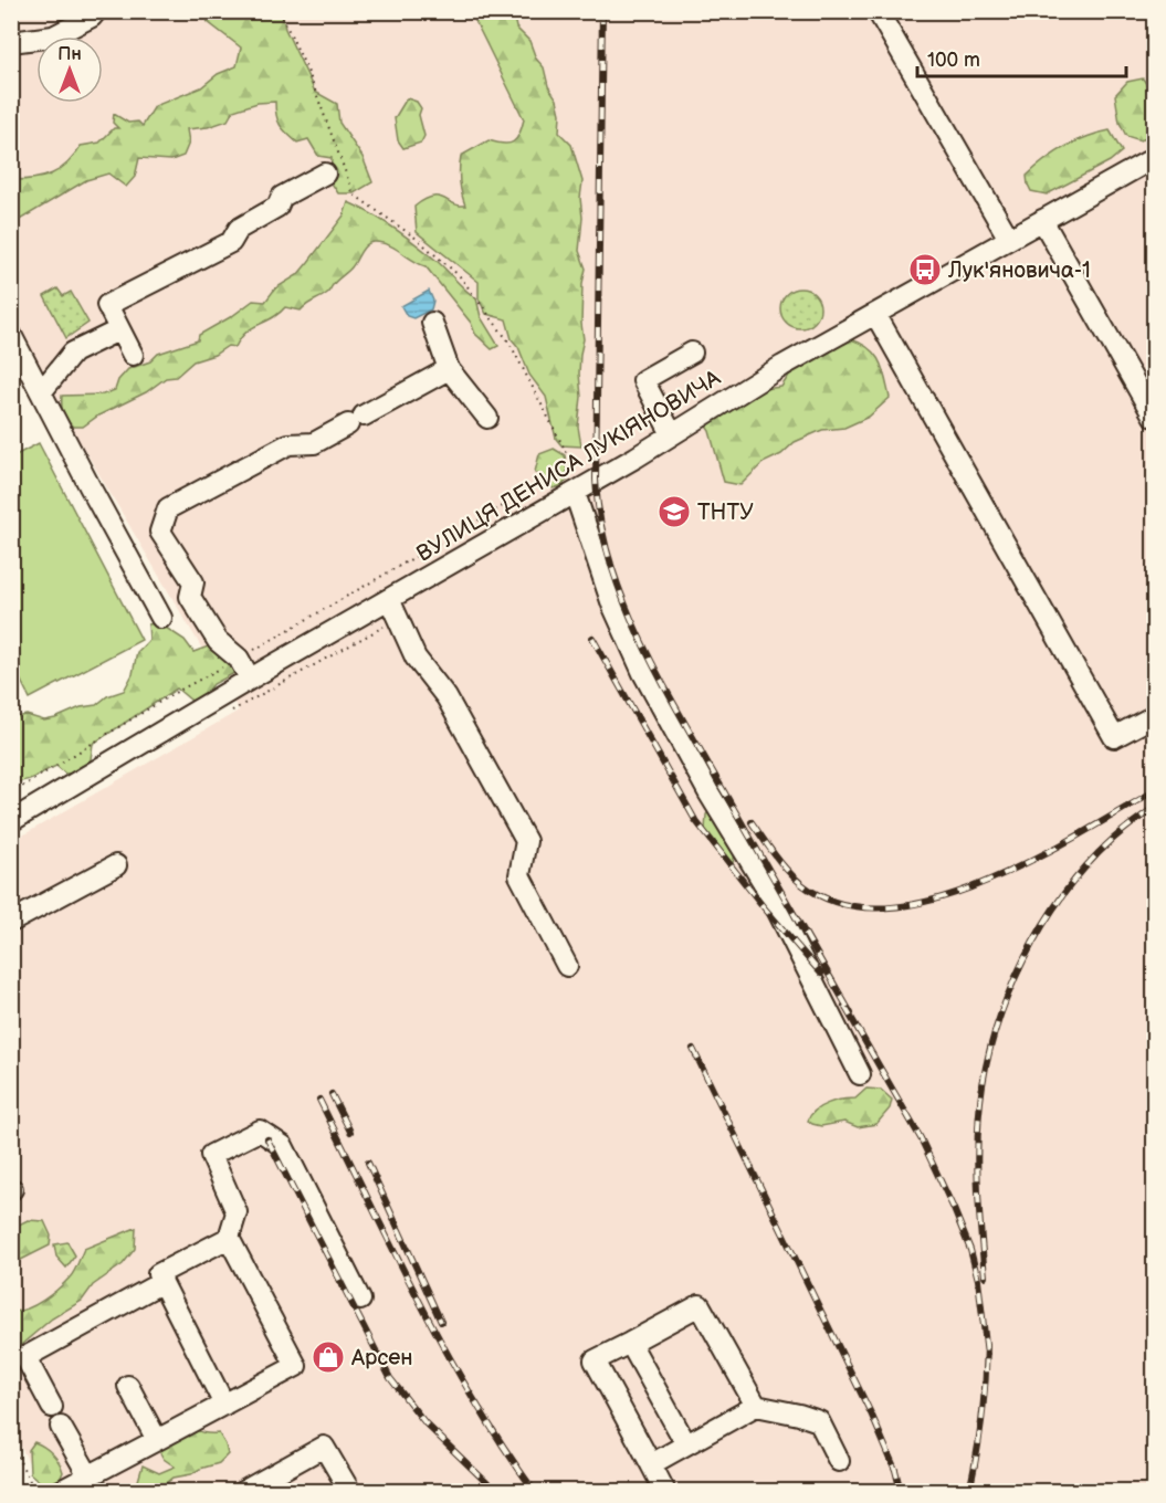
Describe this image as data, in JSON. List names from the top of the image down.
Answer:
{
  "streets": {
    "street": ["ВУЛИЦЯ ДЕНИСА ЛУКІЯНОВИЧА"]
  },
  "places": {
    "bus stop": ["Лук'яновича-1"],
    "school or university": ["ТНТУ"],
    "shop": ["Арсен"]
  },
  "scale_bar": "100 m",
  "north": "top"
}
